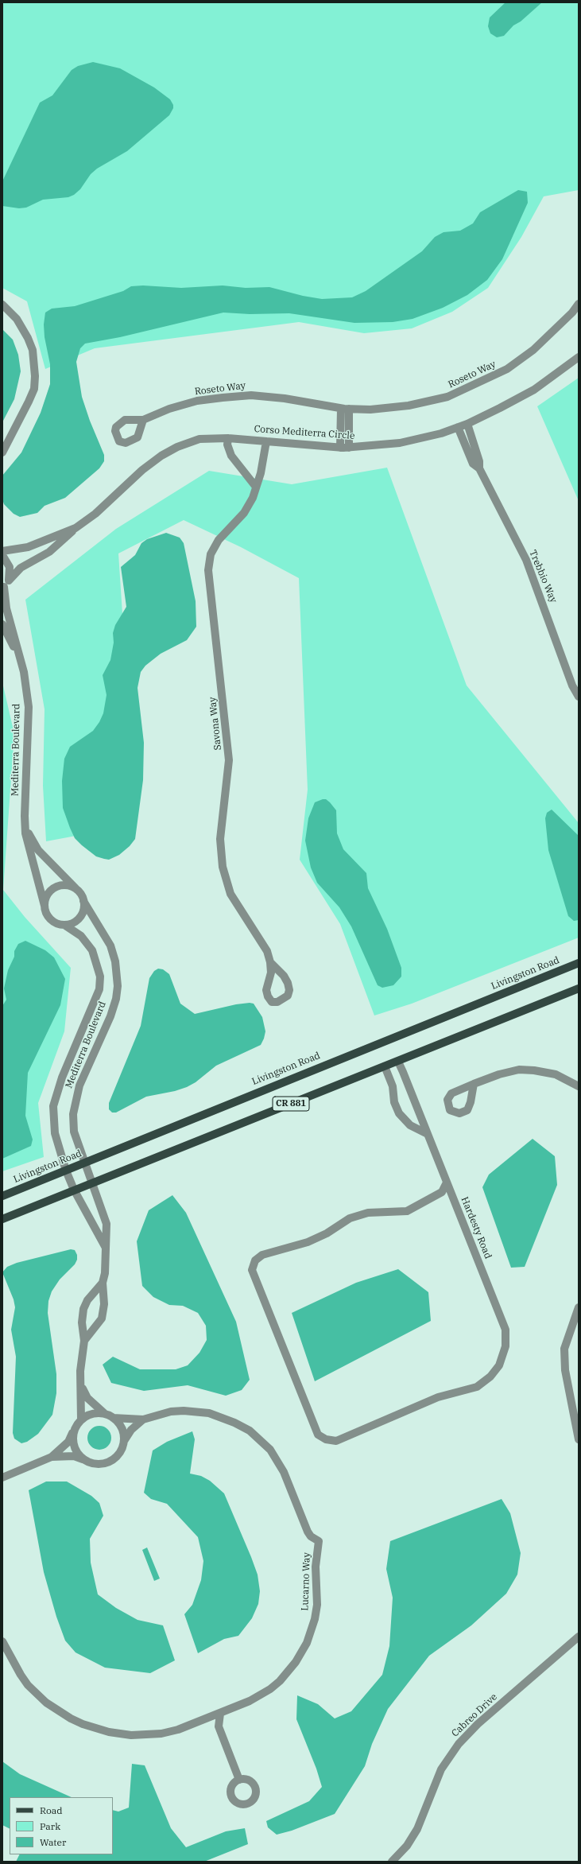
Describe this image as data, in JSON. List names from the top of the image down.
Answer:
{
  "streets": {
    "main road": ["Livingston Road", "CR 881"],
    "street": [
      "Roseto Way",
      "Corso Mediterra Circle",
      "Trebbio Way",
      "Savona Way",
      "Mediterra Boulevard",
      "Hardesty Road",
      "Lucarno Way",
      "Cabreo Drive"
    ]
  },
  "crossings": [
    ["Corso Mediterra Circle", "Trebbio Way"],
    ["Corso Mediterra Circle", "Savona Way"],
    ["Corso Mediterra Circle", "Mediterra Boulevard"],
    ["Mediterra Boulevard", "Livingston Road"],
    ["Mediterra Boulevard", "CR 881"],
    ["CR 881", "Hardesty Road"]
  ],
  "legend": ["Road", "Park", "Water"]
}
